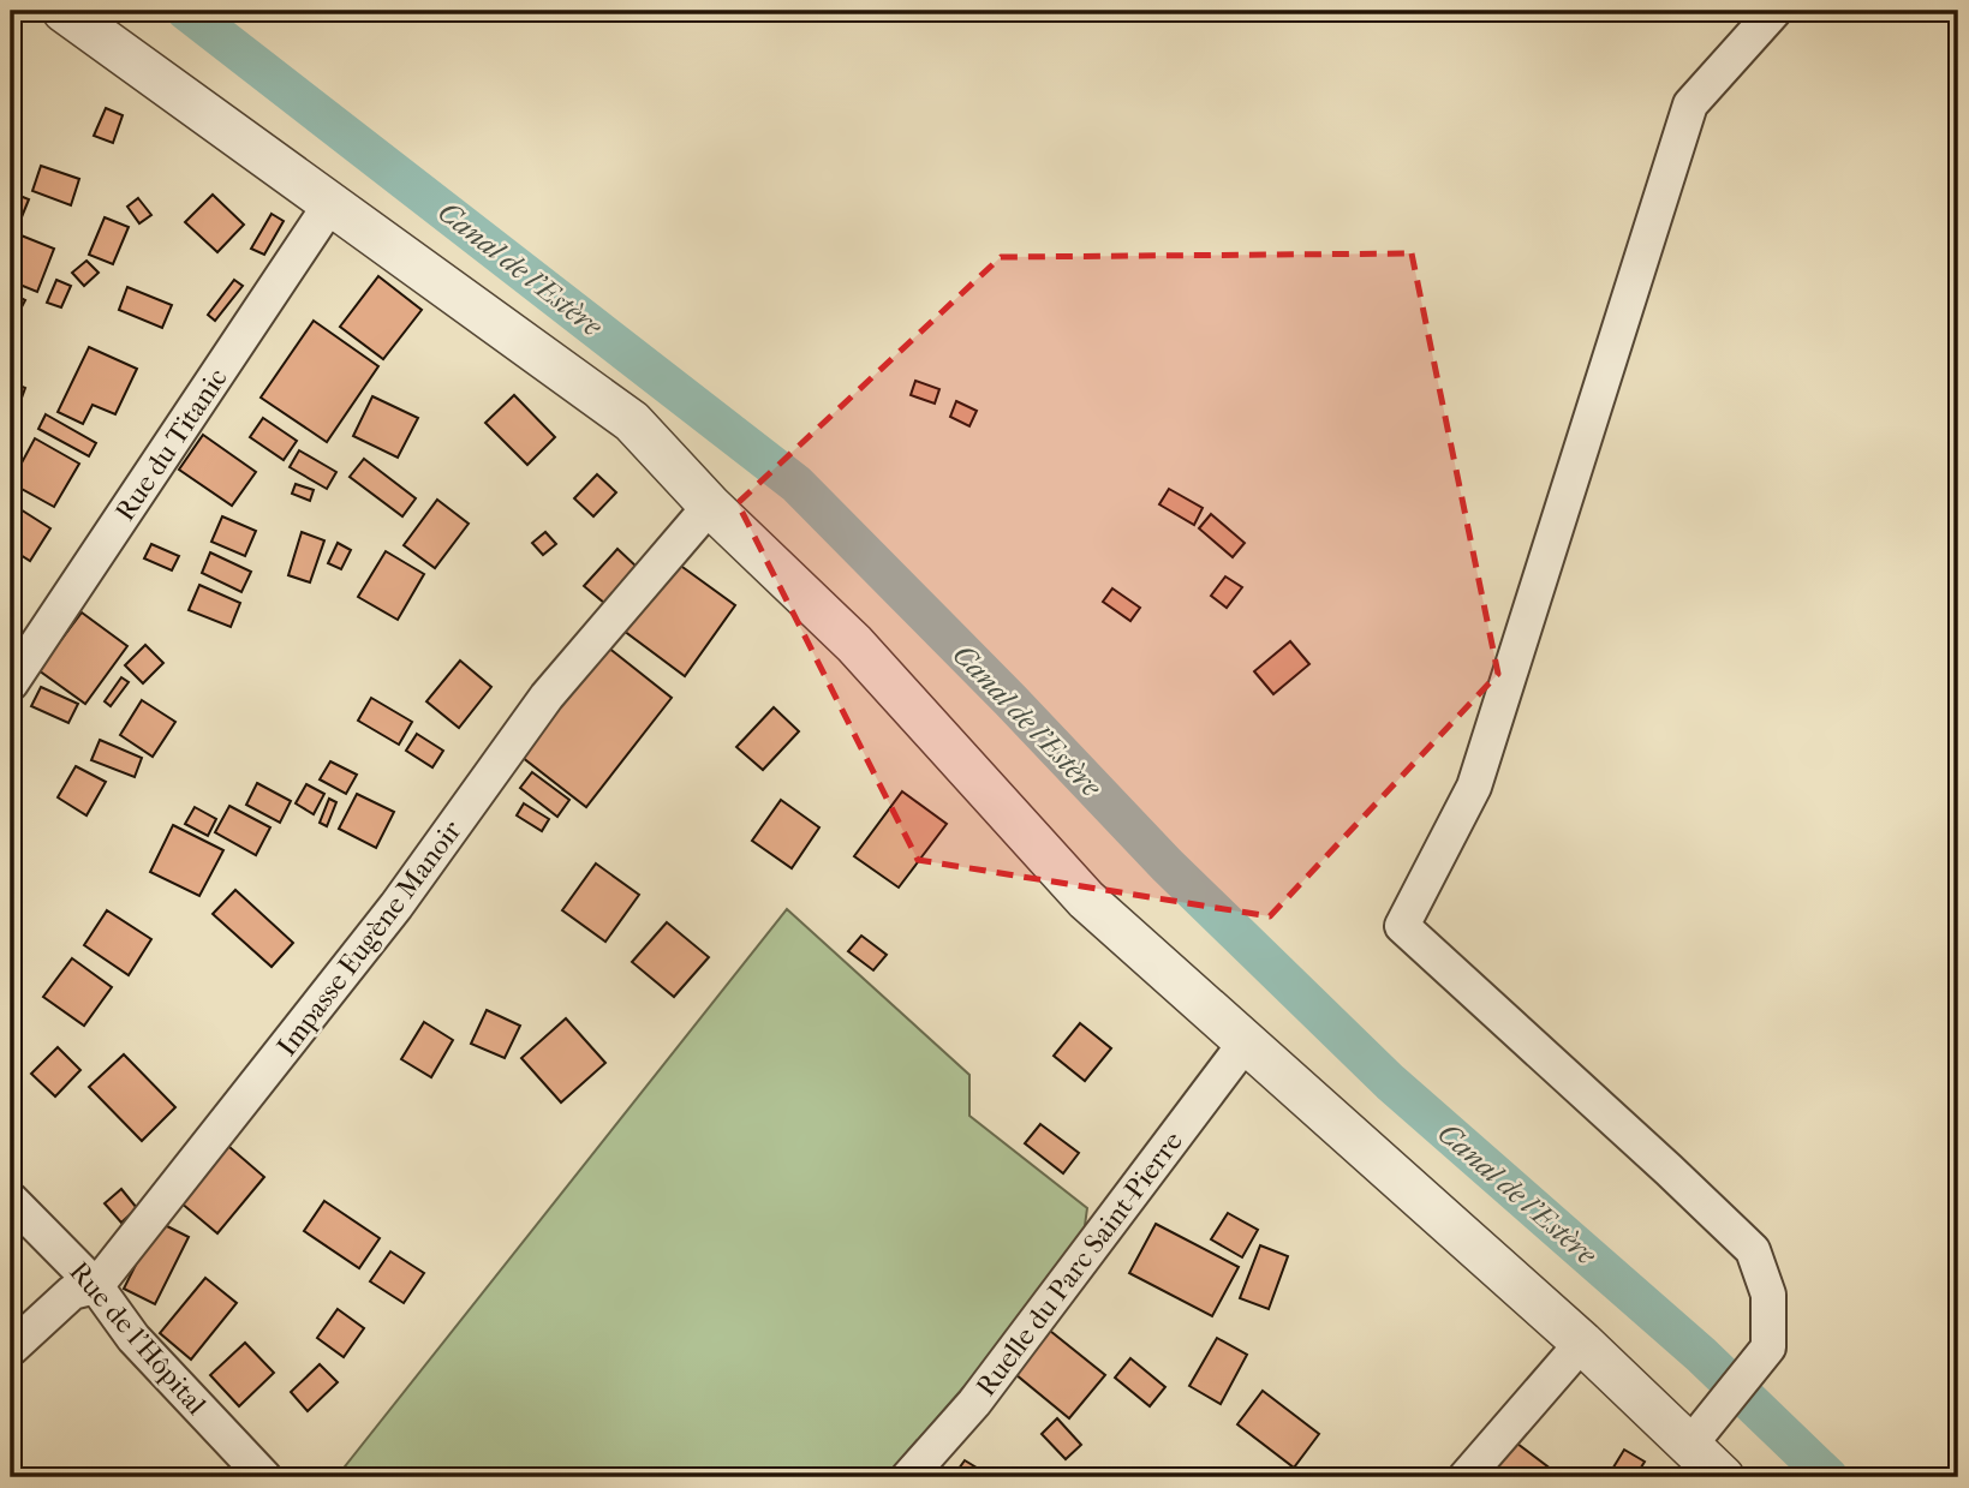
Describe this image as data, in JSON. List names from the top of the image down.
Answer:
{
  "streets": {
    "street": [
      "Rue du Titanic",
      "Impasse Eugène Manoir",
      "Ruelle du Parc Saint-Pierre",
      "Rue de l'Hôpital"
    ]
  },
  "crossings": [
    ["Impasse Eugène Manoir", "Rue de l'Hôpital"]
  ],
  "water": ["Canal de l'Estère"]
}
